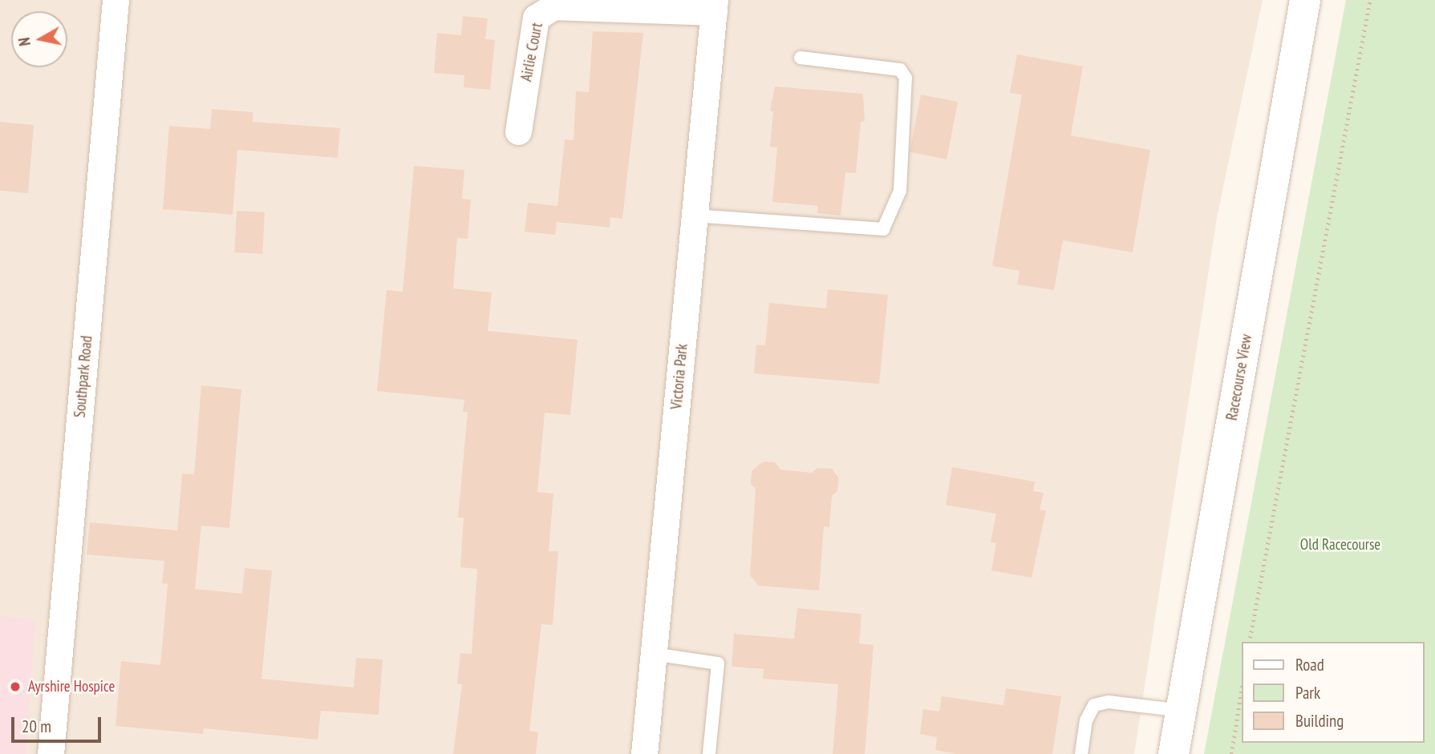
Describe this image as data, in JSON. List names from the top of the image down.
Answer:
{
  "streets": {
    "street": [
      "Airlie Court",
      "Southpark Road",
      "Victoria Park",
      "Racecourse View"
    ]
  },
  "crossings": [
    ["Airlie Court", "Victoria Park"]
  ],
  "parks": ["Old Racecourse"],
  "places": ["Ayrshire Hospice"],
  "legend": ["Road", "Park", "Building"],
  "scale_bar": "20 m",
  "north": "left"
}
